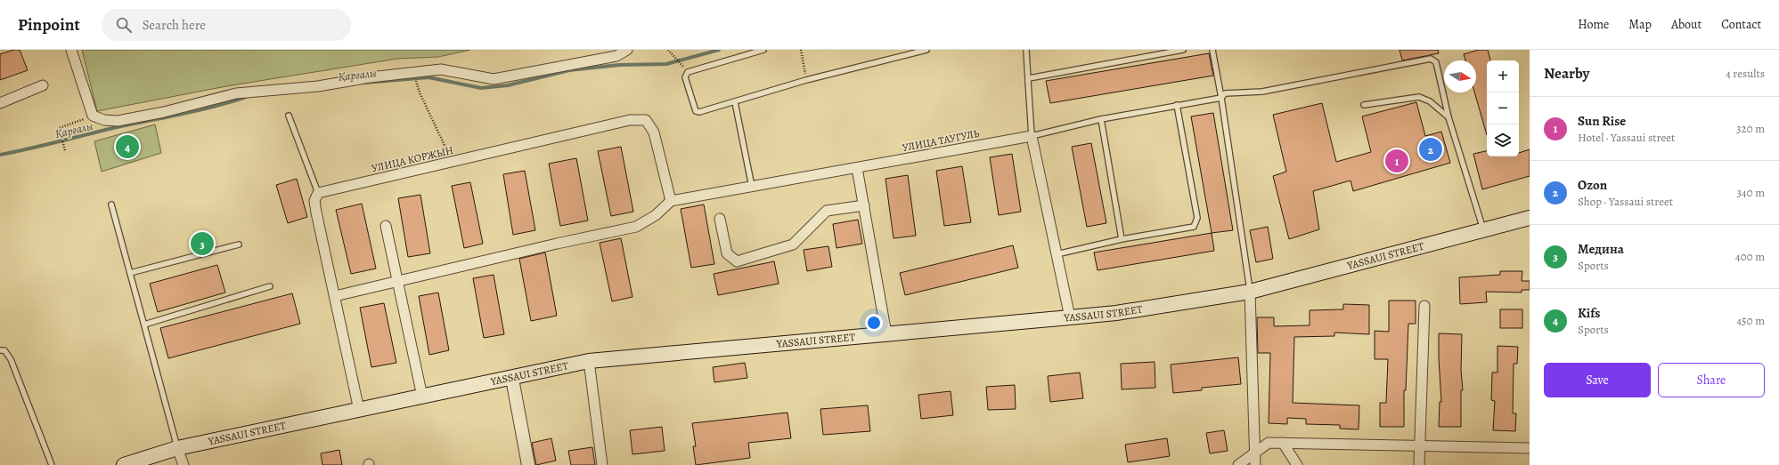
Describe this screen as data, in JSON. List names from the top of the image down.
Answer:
{
  "streets": {
    "main road": ["YASSAUI STREET"],
    "street": ["УЛИЦА ТАУГУЛЬ", "УЛИЦА КОРЖЫН"]
  },
  "crossings": [
    ["УЛИЦА ТАУГУЛЬ", "УЛИЦА КОРЖЫН"]
  ],
  "water": ["Қарғалы"],
  "north": "right",
  "page": {
    "header": "Pinpoint",
    "search": "Search here",
    "nav": [
      "Home",
      "Map",
      "About",
      "Contact"
    ],
    "heading": ["Nearby", "4 results"],
    "map_buttons": ["+", "−"],
    "list": [
      {
        "mark": "1",
        "name": "Sun Rise",
        "note": "Hotel · Yassaui street",
        "value": "320 m"
      },
      {
        "mark": "2",
        "name": "Ozon",
        "note": "Shop · Yassaui street",
        "value": "340 m"
      },
      {
        "mark": "3",
        "name": "Медина",
        "note": "Sports",
        "value": "400 m"
      },
      {
        "mark": "4",
        "name": "Kifs",
        "note": "Sports",
        "value": "450 m"
      }
    ],
    "pins": [
      "4",
      "2",
      "1",
      "3"
    ],
    "buttons": ["Save", "Share"]
  }
}
